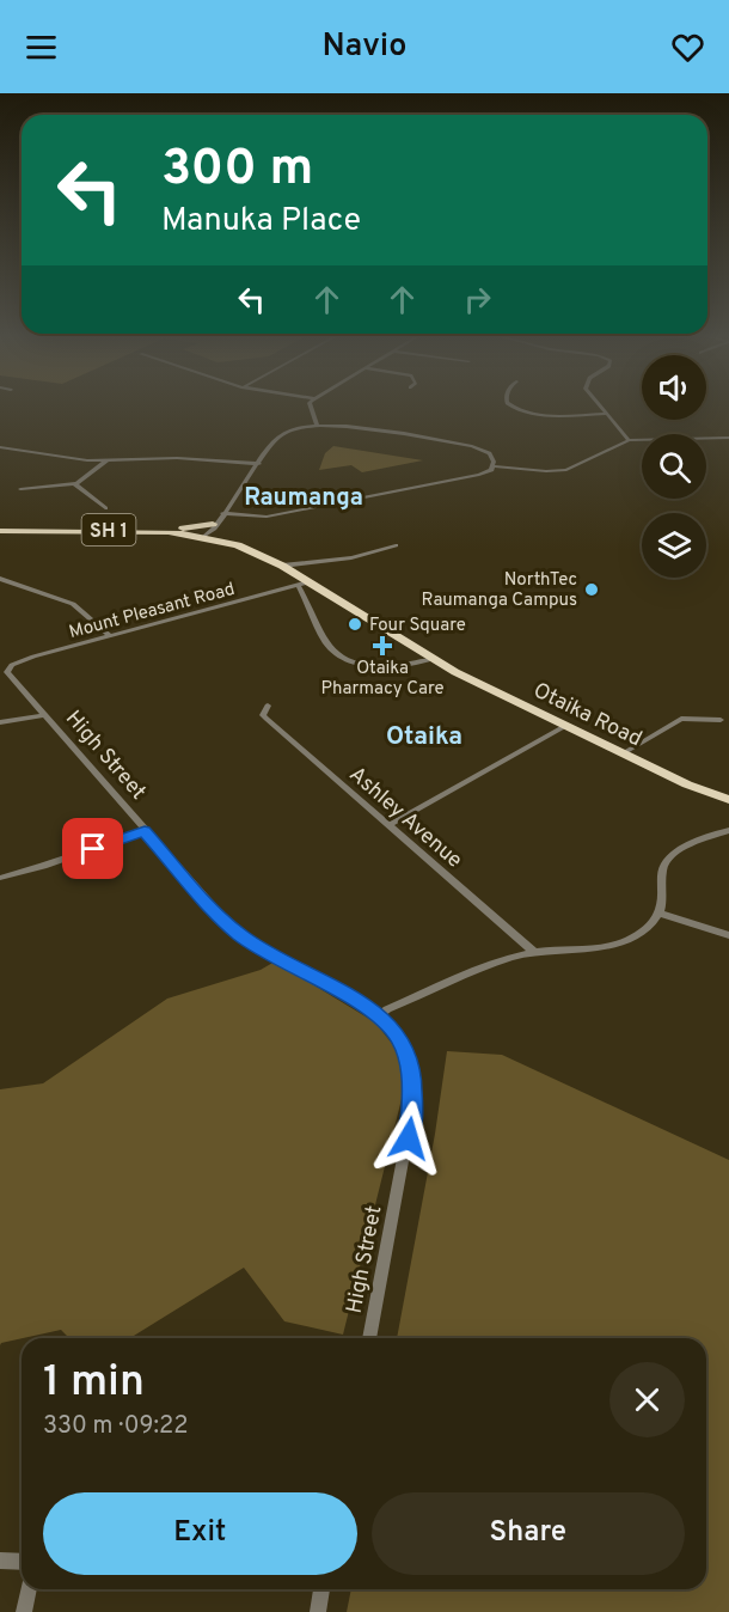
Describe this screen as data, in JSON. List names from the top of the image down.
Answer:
{
  "streets": {
    "highway": ["SH 1", "Otaika Road"],
    "street": ["Mount Pleasant Road", "High Street", "Ashley Avenue"]
  },
  "crossings": [
    ["Mount Pleasant Road", "Otaika Road"],
    ["Mount Pleasant Road", "High Street"]
  ],
  "districts": ["Raumanga", "Otaika"],
  "places": {
    "other": ["NorthTec Raumanga Campus", "Four Square"],
    "health": ["Otaika Pharmacy Care"]
  },
  "page": {
    "header": "Navio",
    "turn": ["300 m", "Manuka Place"],
    "heading": ["1 min", "330 m · 09:22"],
    "buttons": ["Exit", "Share"]
  }
}
